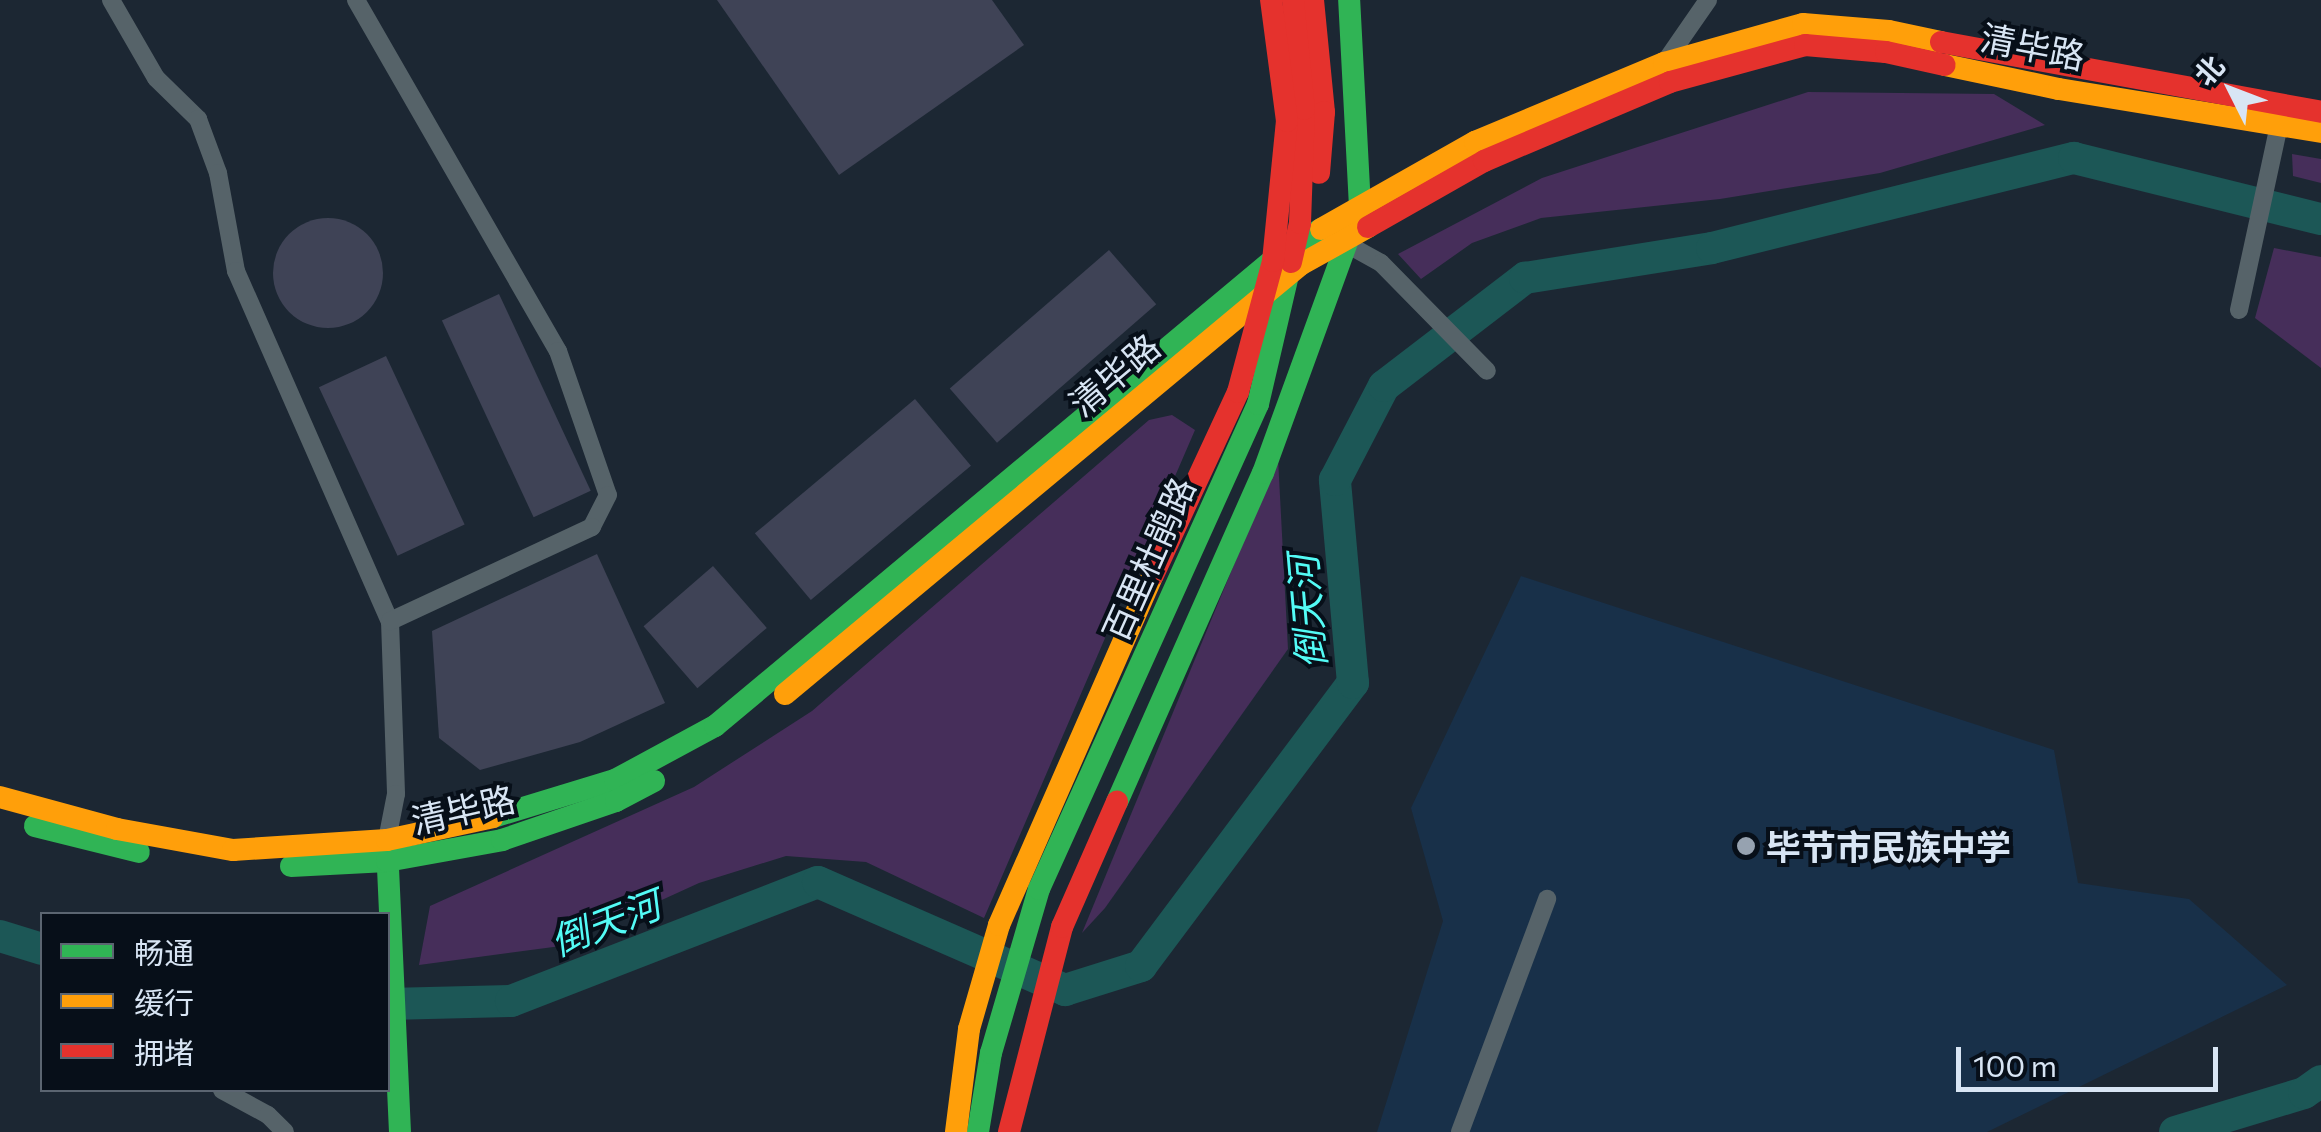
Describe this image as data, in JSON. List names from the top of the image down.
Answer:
{
  "streets": {
    "main road": ["清毕路", "百里杜鹃路"]
  },
  "water": ["倒天河"],
  "places": ["毕节市民族中学"],
  "legend": ["畅通", "缓行", "拥堵"],
  "scale_bar": "100 m",
  "north": "top left"
}
